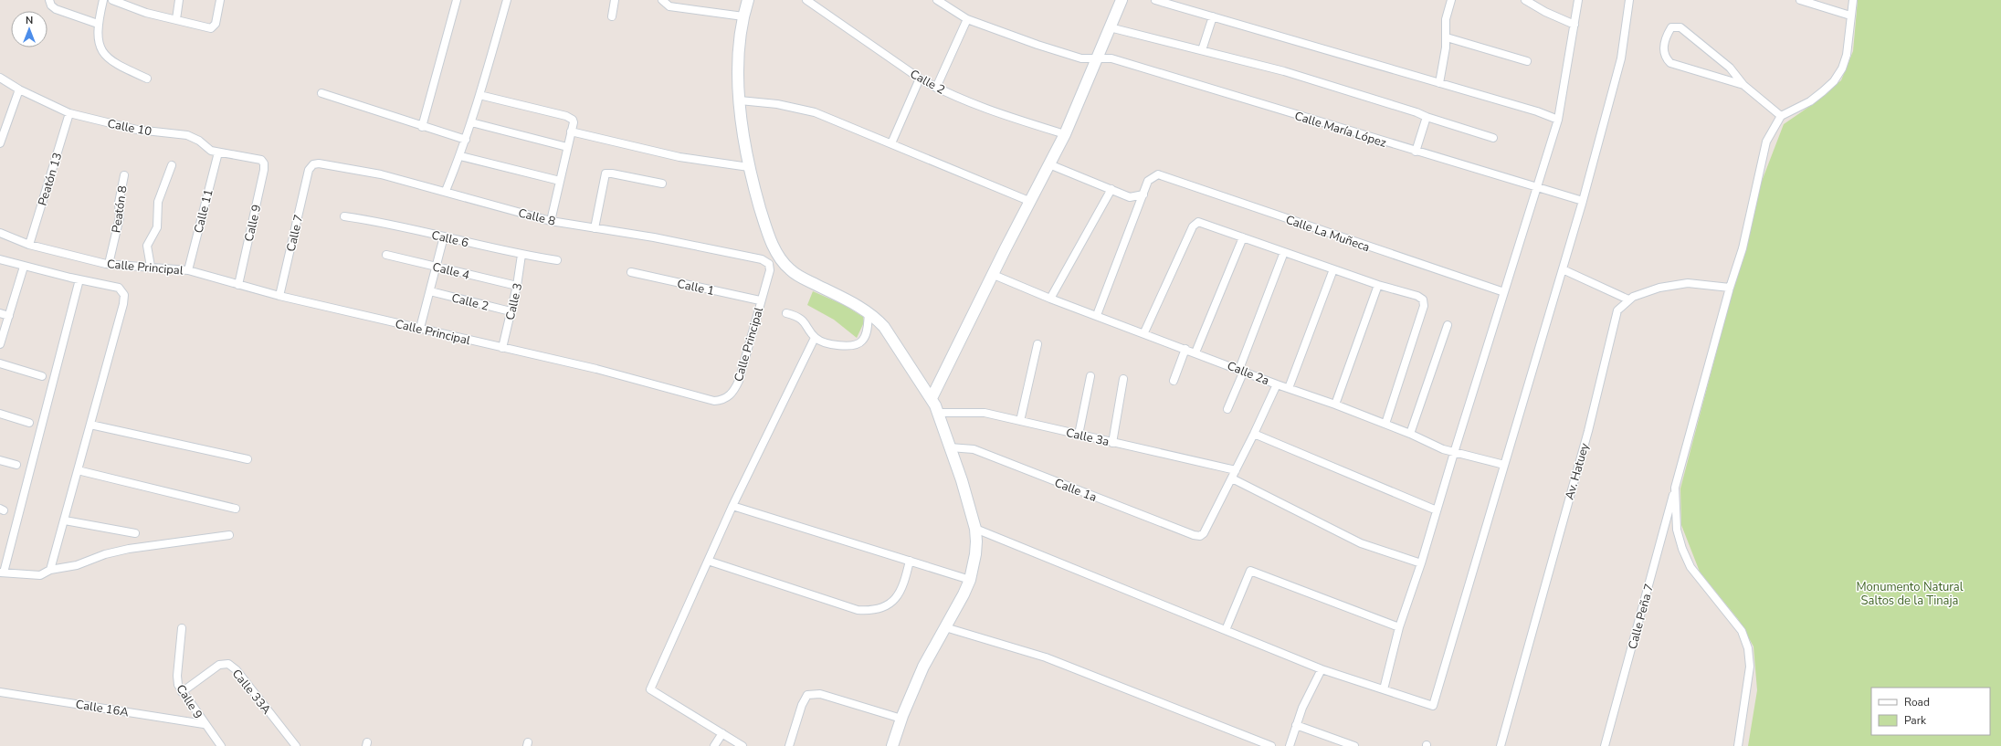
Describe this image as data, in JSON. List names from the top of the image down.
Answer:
{
  "streets": {
    "street": [
      "Calle 2",
      "Calle 10",
      "Calle María López",
      "Peatón 13",
      "Peatón 8",
      "Calle 11",
      "Calle 8",
      "Calle 9",
      "Calle 7",
      "Calle La Muñeca",
      "Calle 6",
      "Calle Principal",
      "Calle 4",
      "Calle 1",
      "Calle 3",
      "Calle 2a",
      "Calle 3a",
      "Av. Hatuey",
      "Calle 1a",
      "Calle Peña 7",
      "Calle 33A",
      "Calle 16A"
    ]
  },
  "crossings": [
    ["Calle 2", "Calle 3"],
    ["Calle 10", "Peatón 13"],
    ["Calle 10", "Calle 11"],
    ["Calle 10", "Calle 9"],
    ["Peatón 13", "Calle Principal"],
    ["Peatón 8", "Calle Principal"],
    ["Calle 11", "Calle Principal"],
    ["Calle 8", "Calle 7"],
    ["Calle 8", "Calle Principal"],
    ["Calle 9", "Calle Principal"],
    ["Calle 9", "Calle 33A"],
    ["Calle 9", "Calle 16A"],
    ["Calle 7", "Calle Principal"],
    ["Calle 6", "Calle 3"],
    ["Calle Principal", "Calle 1"],
    ["Calle Principal", "Calle 3"],
    ["Calle 4", "Calle 3"],
    ["Av. Hatuey", "Calle Peña 7"]
  ],
  "parks": ["Monumento Natural Saltos de la Tinaja"],
  "legend": ["Road", "Park"],
  "north": "top"
}
